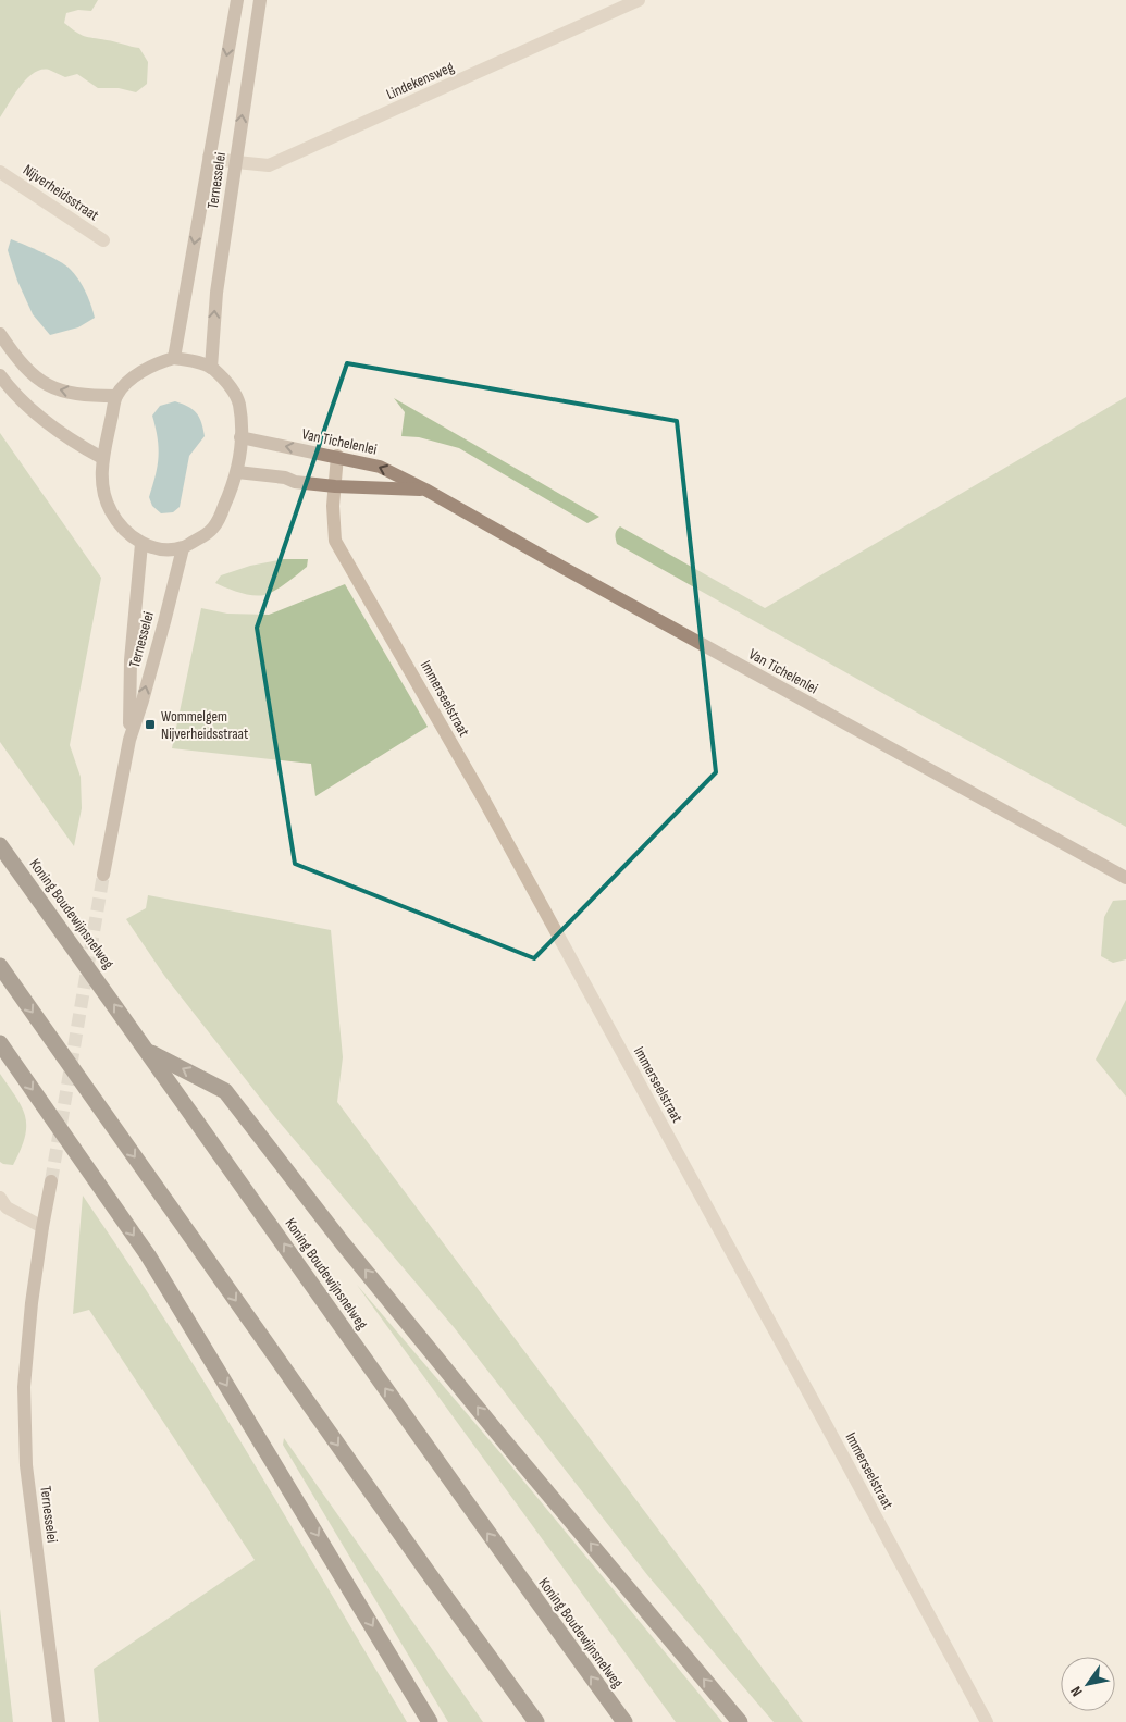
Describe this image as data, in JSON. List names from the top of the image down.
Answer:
{
  "streets": {
    "highway": ["Koning Boudewijnsnelweg"],
    "street": [
      "Lindekensweg",
      "Ternesselei",
      "Nijverheidsstraat",
      "Van Tichelenlei",
      "Immerseelstraat"
    ]
  },
  "crossings": [
    ["Lindekensweg", "Ternesselei"],
    ["Ternesselei", "Van Tichelenlei"],
    ["Van Tichelenlei", "Immerseelstraat"]
  ],
  "places": {
    "transit": ["Wommelgem Nijverheidsstraat"]
  },
  "north": "bottom left"
}
